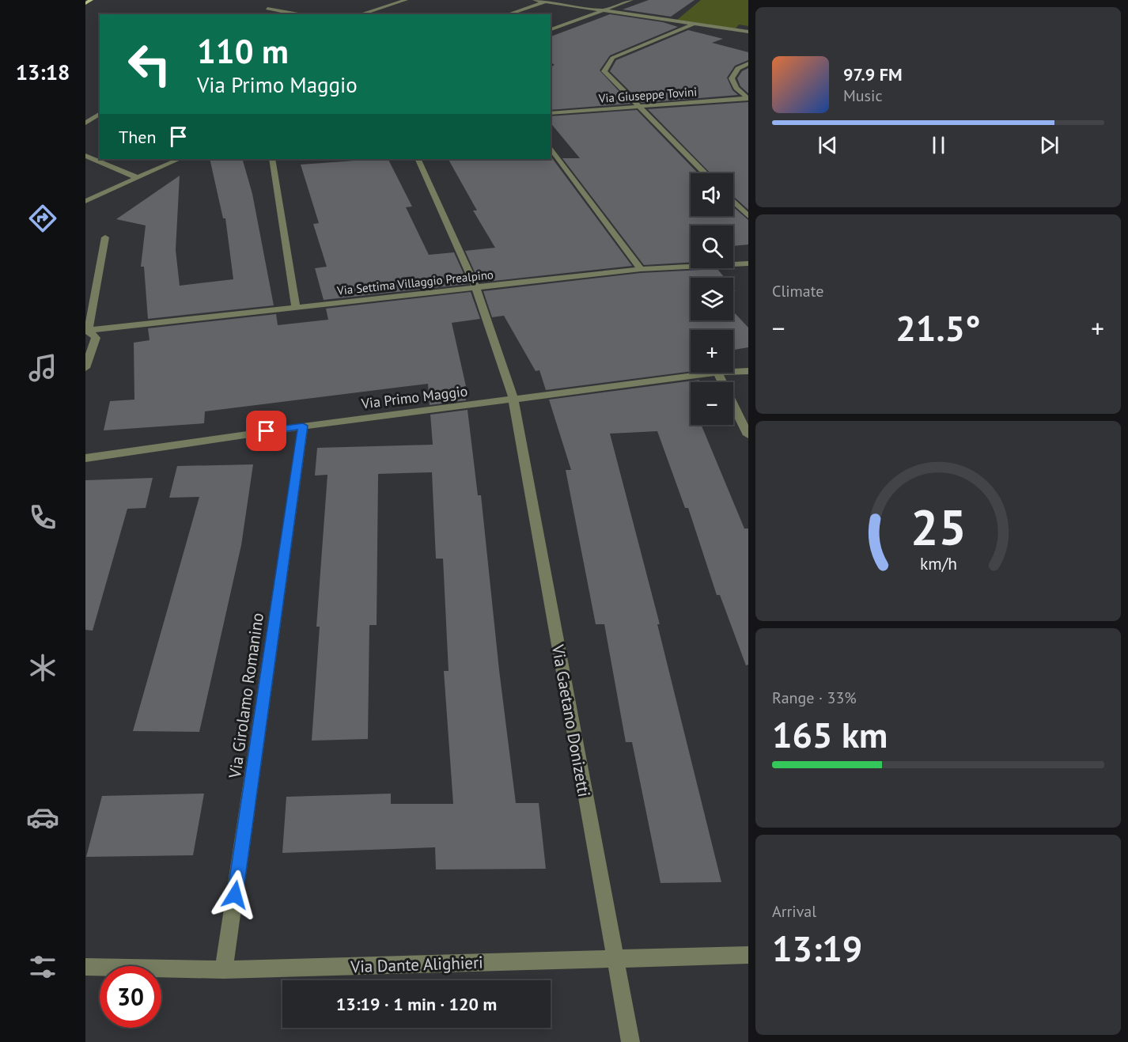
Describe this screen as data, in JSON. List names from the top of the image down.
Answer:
{
  "streets": {
    "street": [
      "Via Giuseppe Tovini",
      "Via Settima Villaggio Prealpino",
      "Via Primo Maggio",
      "Via Girolamo Romanino",
      "Via Gaetano Donizetti",
      "Via Dante Alighieri"
    ]
  },
  "crossings": [
    ["Via Settima Villaggio Prealpino", "Via Gaetano Donizetti"],
    ["Via Primo Maggio", "Via Girolamo Romanino"],
    ["Via Primo Maggio", "Via Gaetano Donizetti"],
    ["Via Girolamo Romanino", "Via Dante Alighieri"],
    ["Via Gaetano Donizetti", "Via Dante Alighieri"]
  ],
  "page": {
    "tabs": "13:18",
    "turn": ["110 m", "Via Primo Maggio"],
    "song": ["97.9 FM", "Music"],
    "then": "Then",
    "map_buttons": ["+", "−"],
    "tile": [
      "Climate",
      ["Range · 33%", "165 km"],
      ["Arrival", "13:19"]
    ],
    "heat": ["−", "21.5°", "+"],
    "limit": "30",
    "trip": "13:19 · 1 min · 120 m",
    "gauge": ["25", "km/h"]
  }
}
